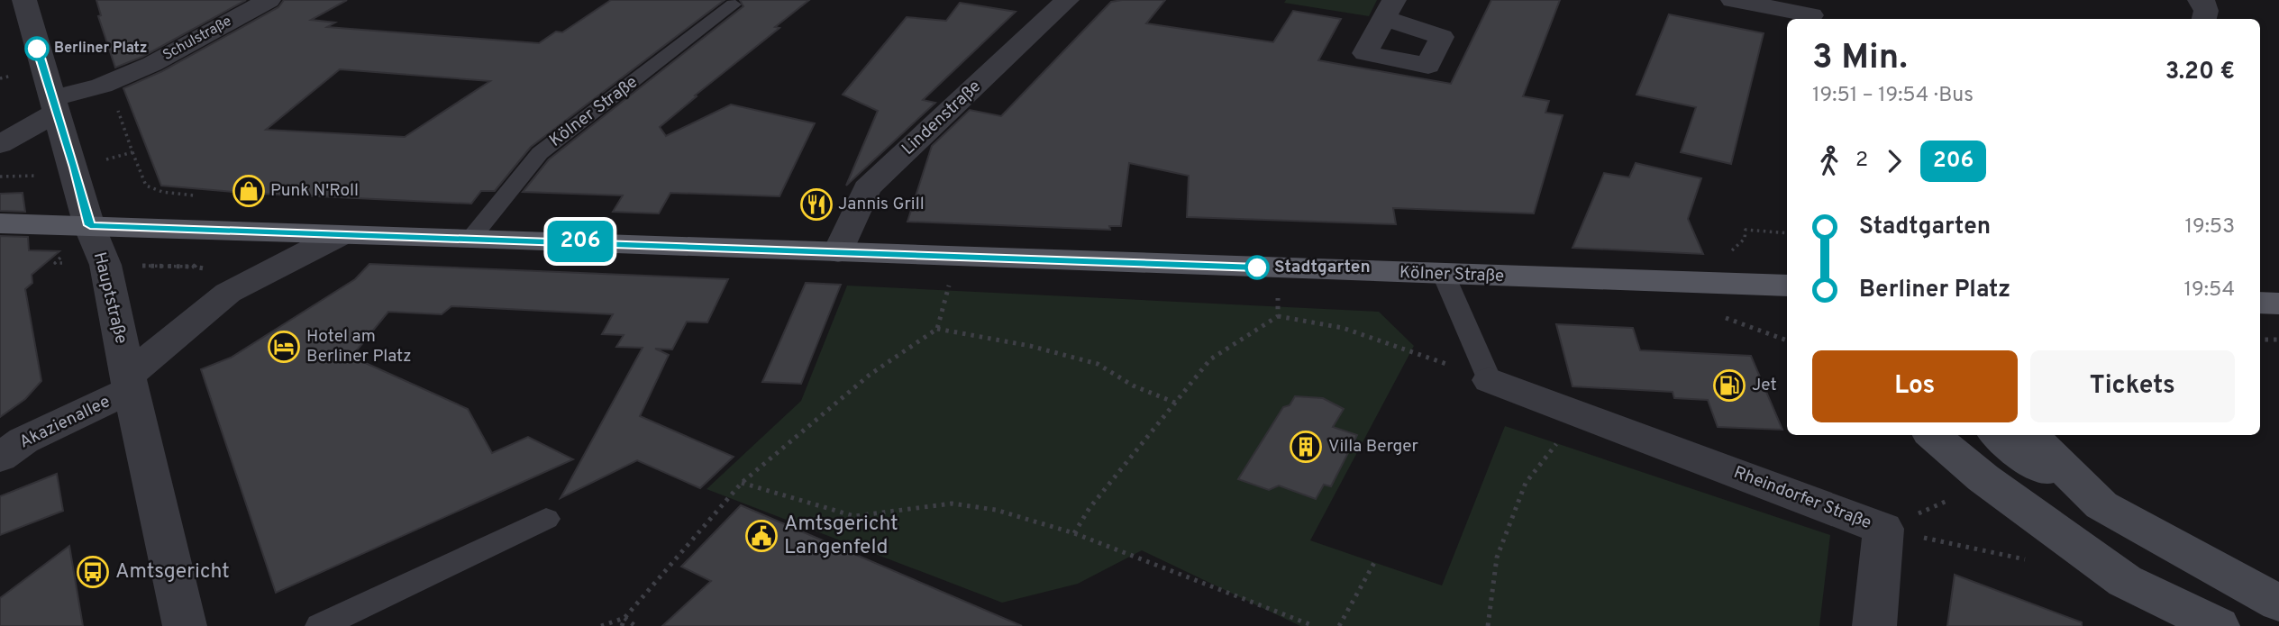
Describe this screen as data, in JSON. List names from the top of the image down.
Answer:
{
  "streets": {
    "main road": ["Kölner Straße"],
    "street": [
      "Schulstraße",
      "Lindenstraße",
      "Hauptstraße",
      "Akazienallee",
      "Rheindorfer Straße"
    ]
  },
  "crossings": [
    ["Schulstraße", "Hauptstraße"],
    ["Kölner Straße", "Lindenstraße"],
    ["Kölner Straße", "Hauptstraße"],
    ["Hauptstraße", "Akazienallee"]
  ],
  "places": {
    "other": ["Berliner Platz", "Stadtgarten"],
    "shop": ["Punk N'Roll"],
    "restaurant": ["Jannis Grill"],
    "hotel": ["Hotel am Berliner Platz"],
    "fuel station": ["Jet"],
    "building": ["Villa Berger"],
    "public building": ["Amtsgericht Langenfeld"],
    "bus stop": ["Amtsgericht"]
  },
  "lines": ["bus line 206"],
  "page": {
    "on_map": "206",
    "heading": ["3 Min.", "19:51 – 19:54 · Bus", "3.20 €"],
    "legs": ["2", "206"],
    "list": [
      {
        "name": "Stadtgarten",
        "value": "19:53"
      },
      {
        "name": "Berliner Platz",
        "value": "19:54"
      }
    ],
    "buttons": ["Los", "Tickets"]
  }
}
